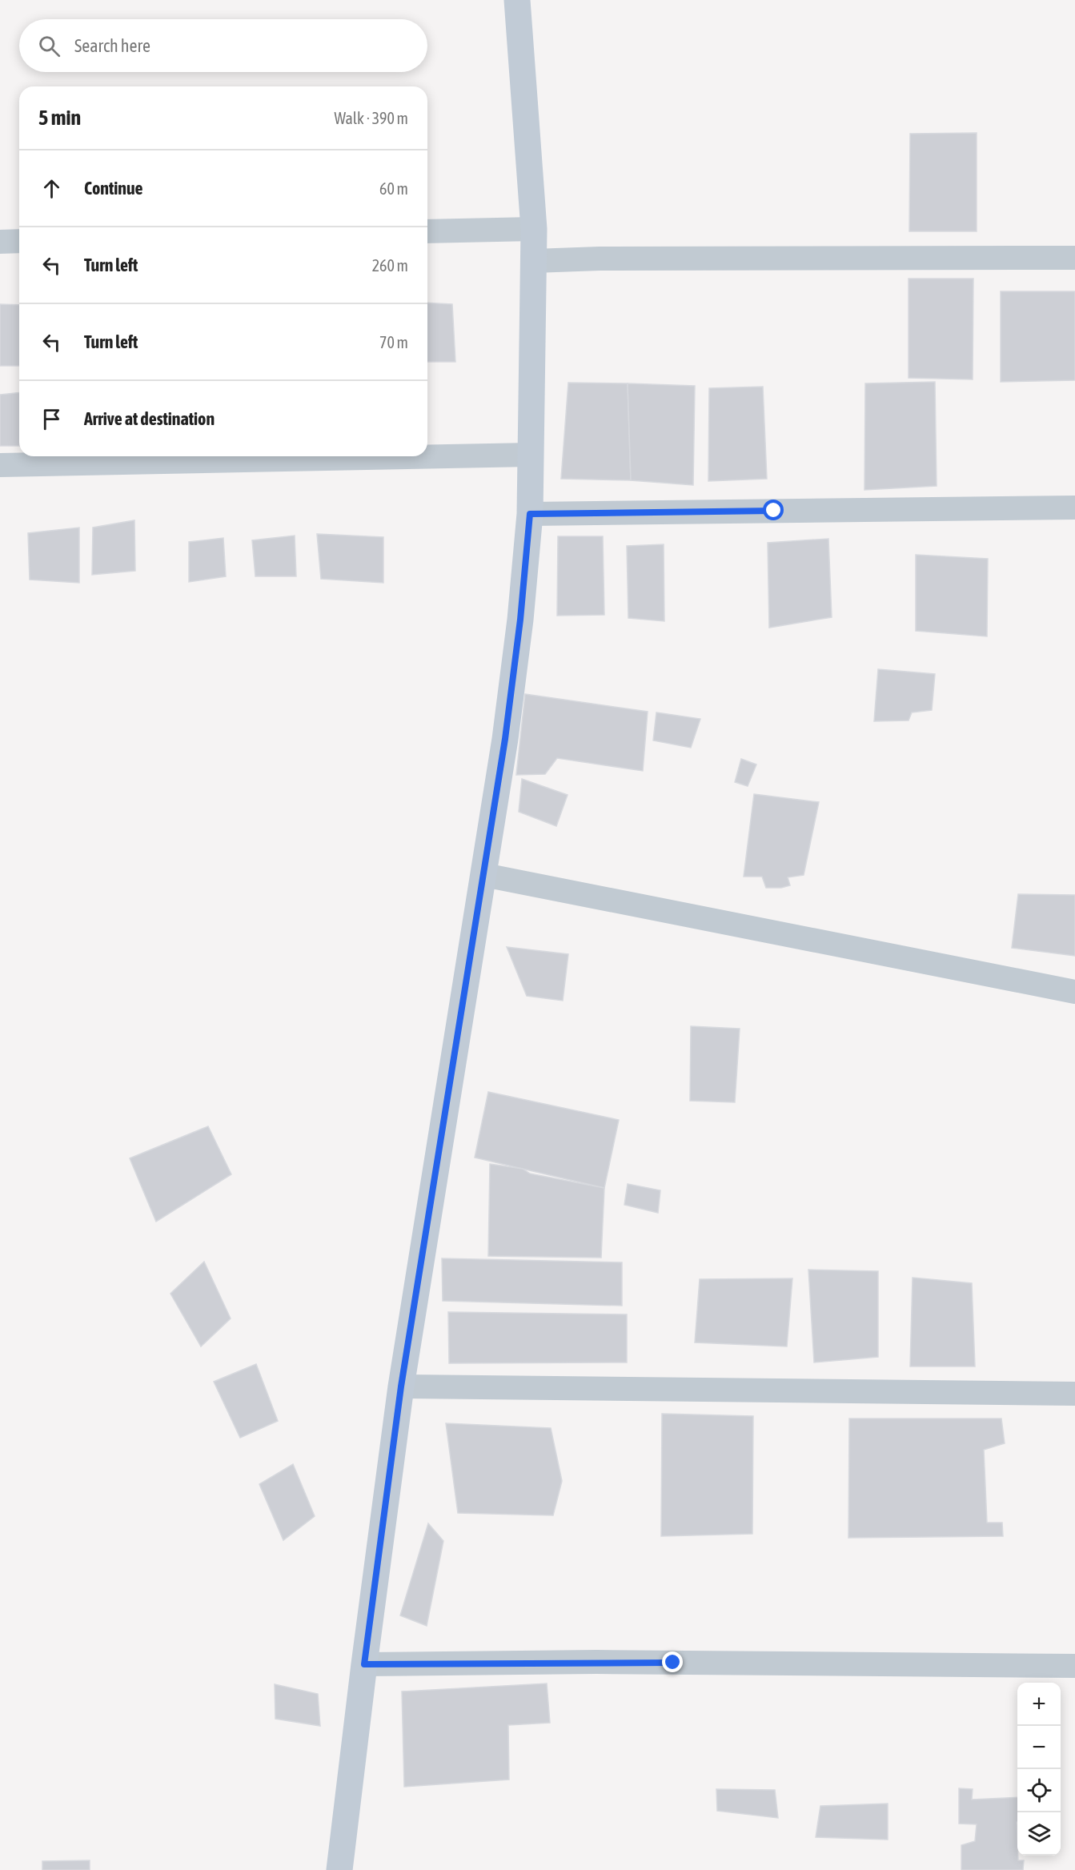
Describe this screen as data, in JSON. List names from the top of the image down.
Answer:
{
  "page": {
    "search": "Search here",
    "heading": ["5 min", "Walk · 390 m"],
    "list": [
      ["Continue", "60 m"],
      ["Turn left", "260 m"],
      ["Turn left", "70 m"],
      "Arrive at destination"
    ],
    "map_buttons": ["+", "−"]
  }
}
